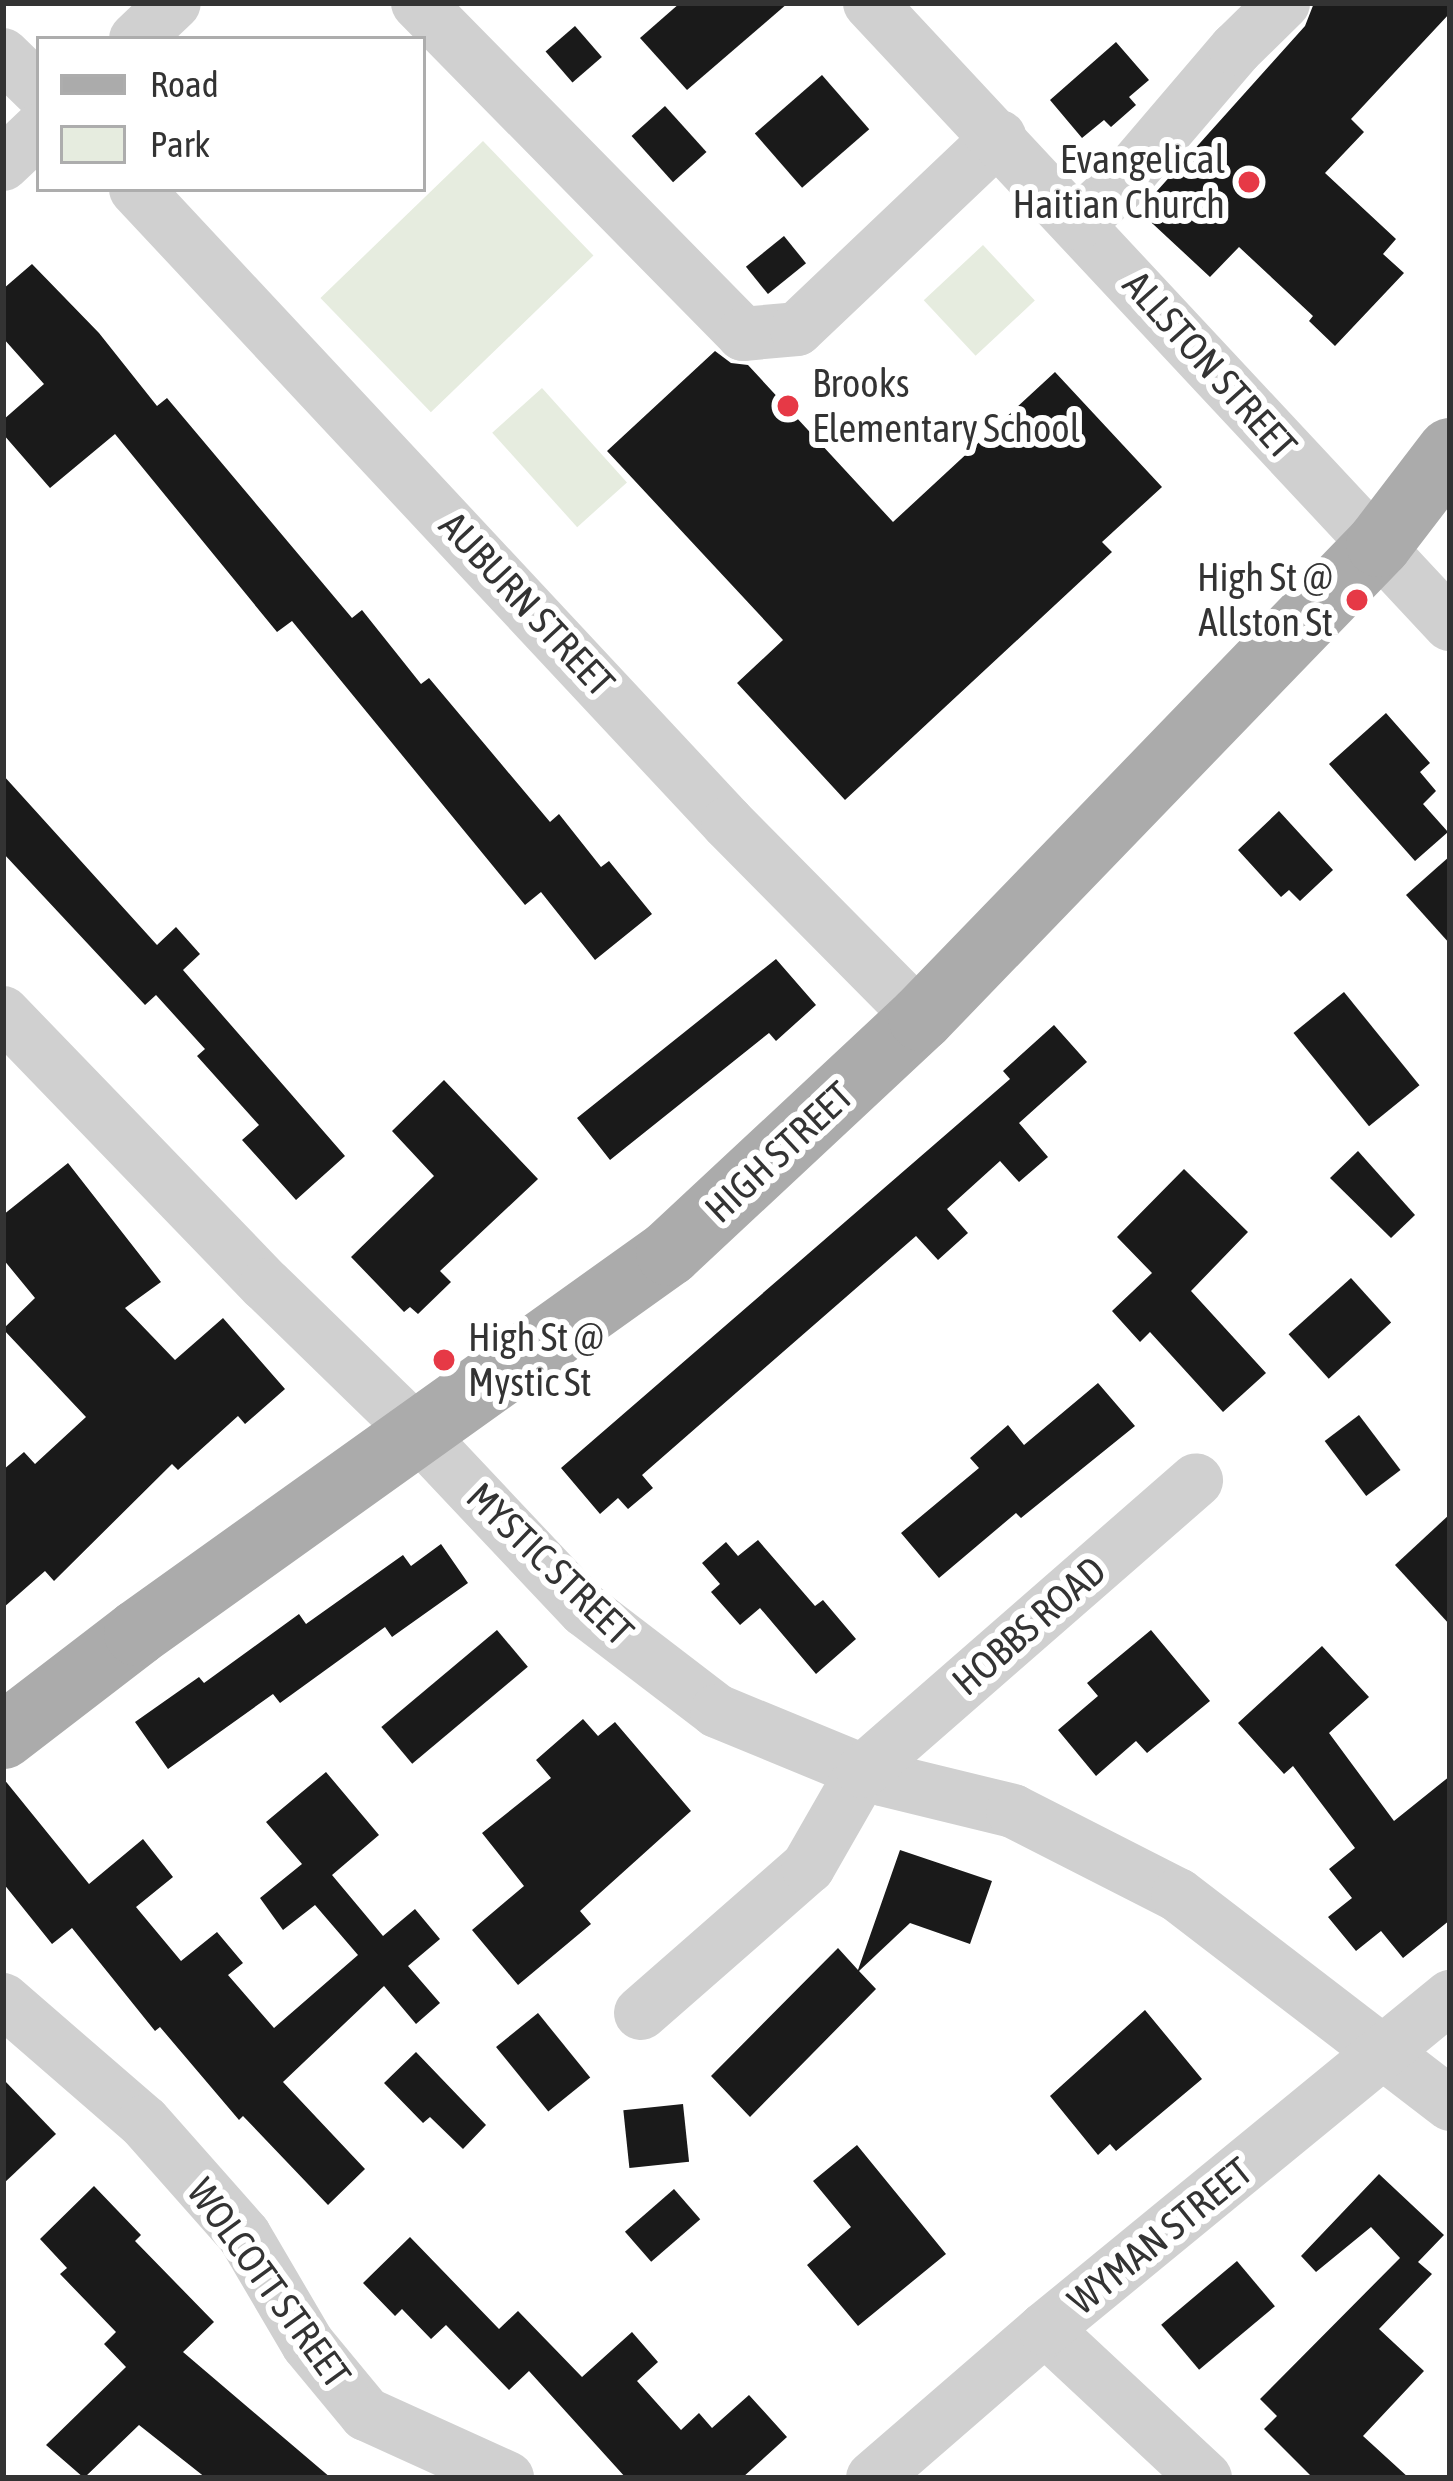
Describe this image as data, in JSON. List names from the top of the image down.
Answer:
{
  "streets": {
    "main road": ["HIGH STREET"],
    "street": [
      "ALLSTON STREET",
      "AUBURN STREET",
      "MYSTIC STREET",
      "HOBBS ROAD",
      "WYMAN STREET",
      "WOLCOTT STREET"
    ]
  },
  "crossings": [
    ["ALLSTON STREET", "HIGH STREET"],
    ["AUBURN STREET", "HIGH STREET"],
    ["HIGH STREET", "MYSTIC STREET"],
    ["MYSTIC STREET", "HOBBS ROAD"],
    ["MYSTIC STREET", "WYMAN STREET"]
  ],
  "places": [
    "Evangelical Haitian Church",
    "Brooks Elementary School",
    "High St @ Allston St",
    "High St @ Mystic St"
  ],
  "legend": ["Road", "Park"]
}
